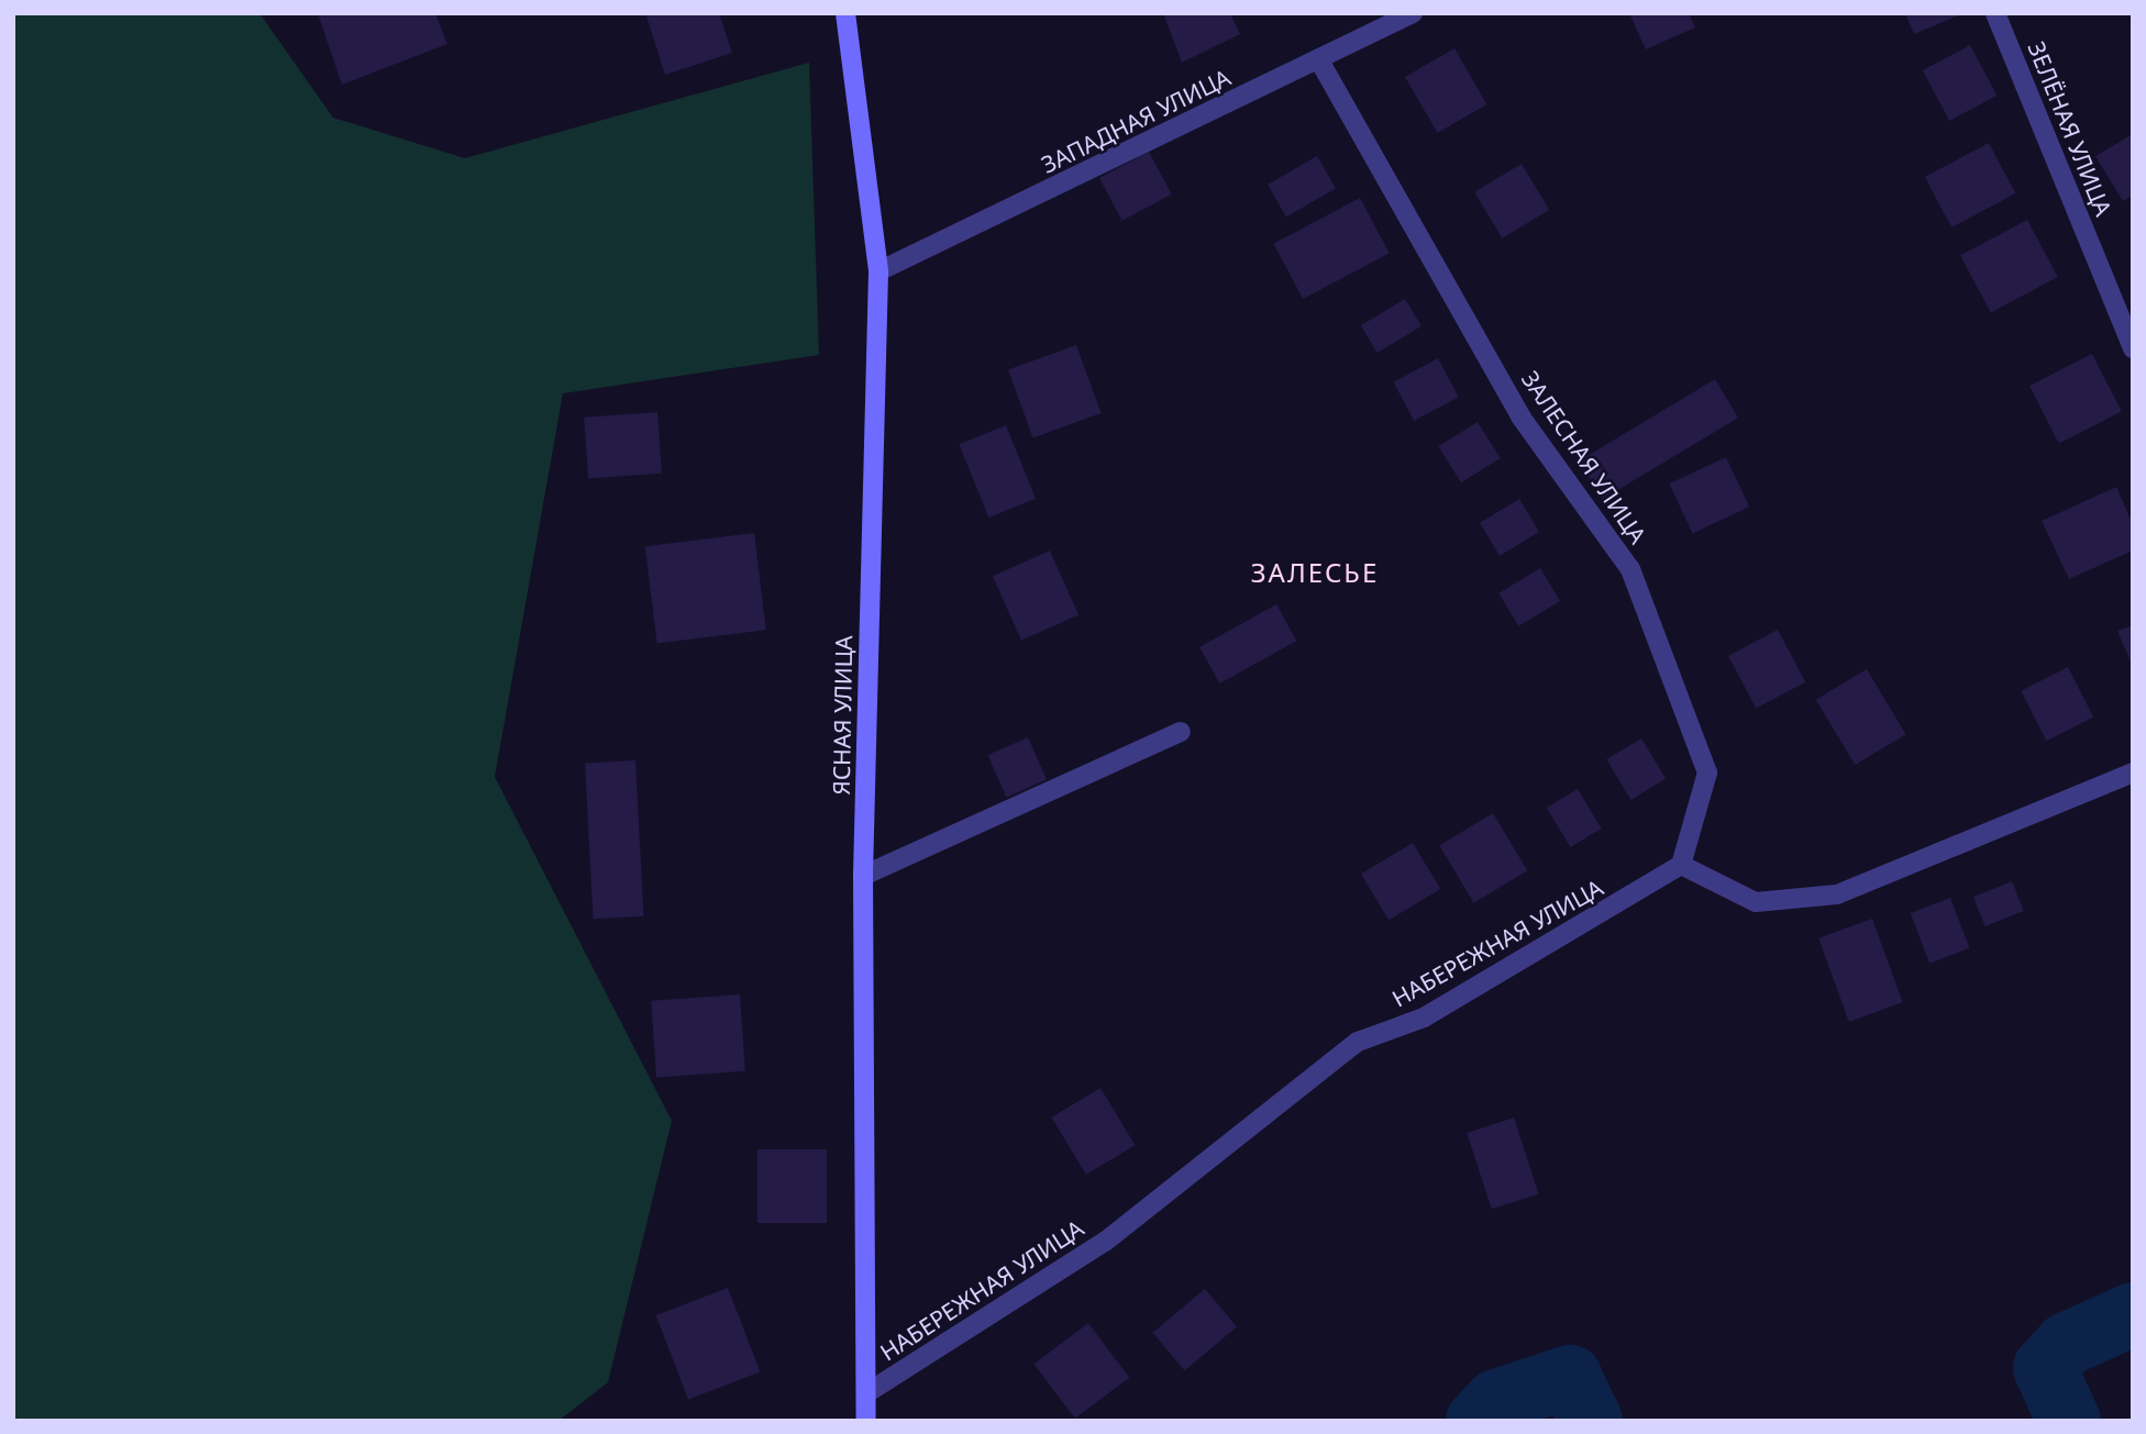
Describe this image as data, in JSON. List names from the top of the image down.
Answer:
{
  "streets": {
    "main road": ["ЯСНАЯ УЛИЦА"],
    "street": [
      "ЗАПАДНАЯ УЛИЦА",
      "ЗЕЛЁНАЯ УЛИЦА",
      "ЗАЛЕСНАЯ УЛИЦА",
      "НАБЕРЕЖНАЯ УЛИЦА"
    ]
  },
  "crossings": [
    ["ЗАПАДНАЯ УЛИЦА", "ЗАЛЕСНАЯ УЛИЦА"],
    ["ЗАПАДНАЯ УЛИЦА", "ЯСНАЯ УЛИЦА"],
    ["ЗАЛЕСНАЯ УЛИЦА", "НАБЕРЕЖНАЯ УЛИЦА"],
    ["ЯСНАЯ УЛИЦА", "НАБЕРЕЖНАЯ УЛИЦА"]
  ],
  "districts": ["ЗАЛЕСЬЕ"]
}
